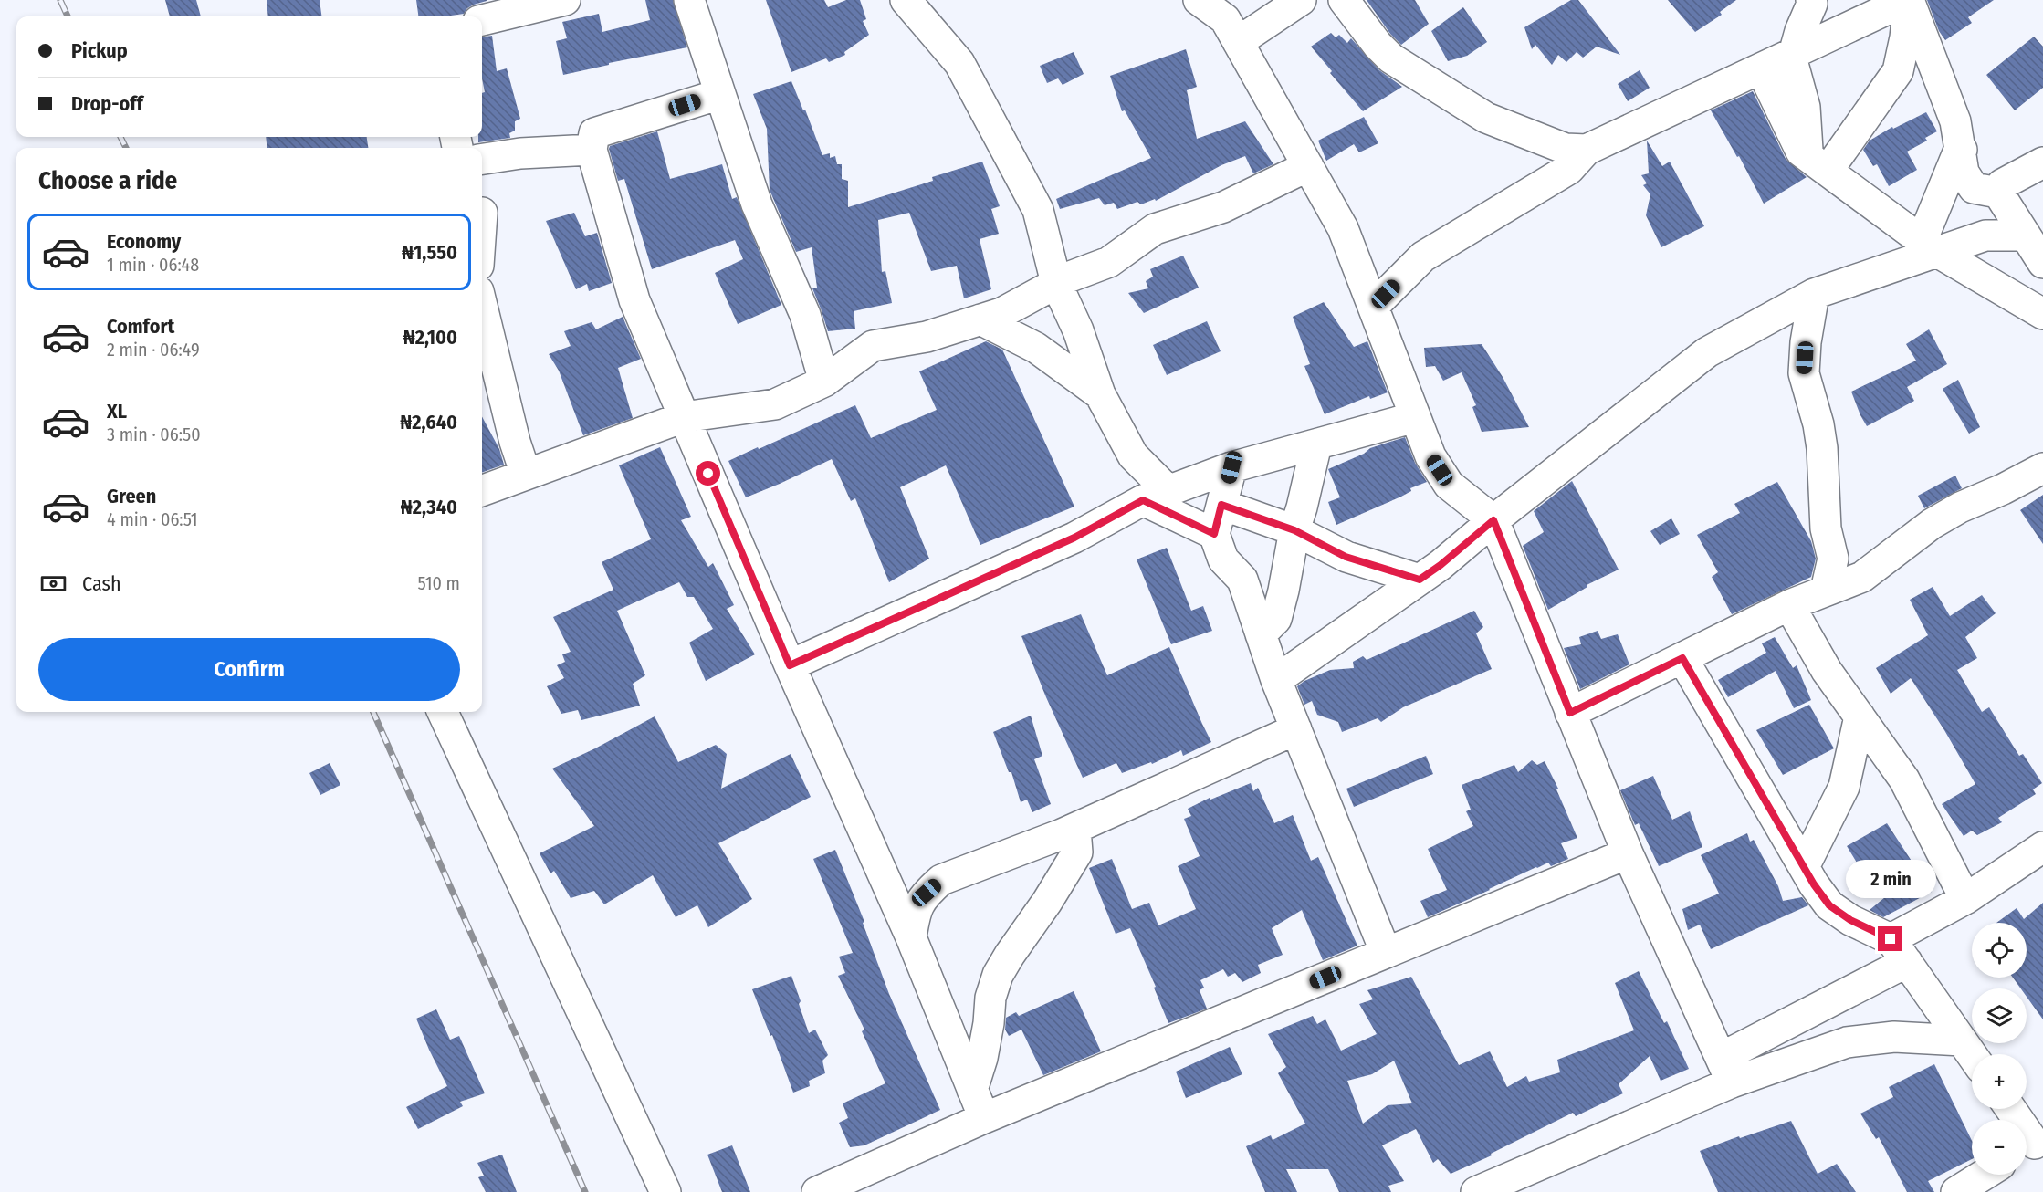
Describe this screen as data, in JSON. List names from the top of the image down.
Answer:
{
  "page": {
    "banner": ["Pickup", "Drop-off"],
    "heading": "Choose a ride",
    "list": [
      {
        "name": "Economy",
        "note": "1 min · 06:48",
        "value": "₦1,550"
      },
      {
        "name": "Comfort",
        "note": "2 min · 06:49",
        "value": "₦2,100"
      },
      {
        "name": "XL",
        "note": "3 min · 06:50",
        "value": "₦2,640"
      },
      {
        "name": "Green",
        "note": "4 min · 06:51",
        "value": "₦2,340"
      }
    ],
    "pay": ["Cash", "510 m"],
    "buttons": "Confirm",
    "bubble": "2 min",
    "map_buttons": ["+", "−"]
  }
}
